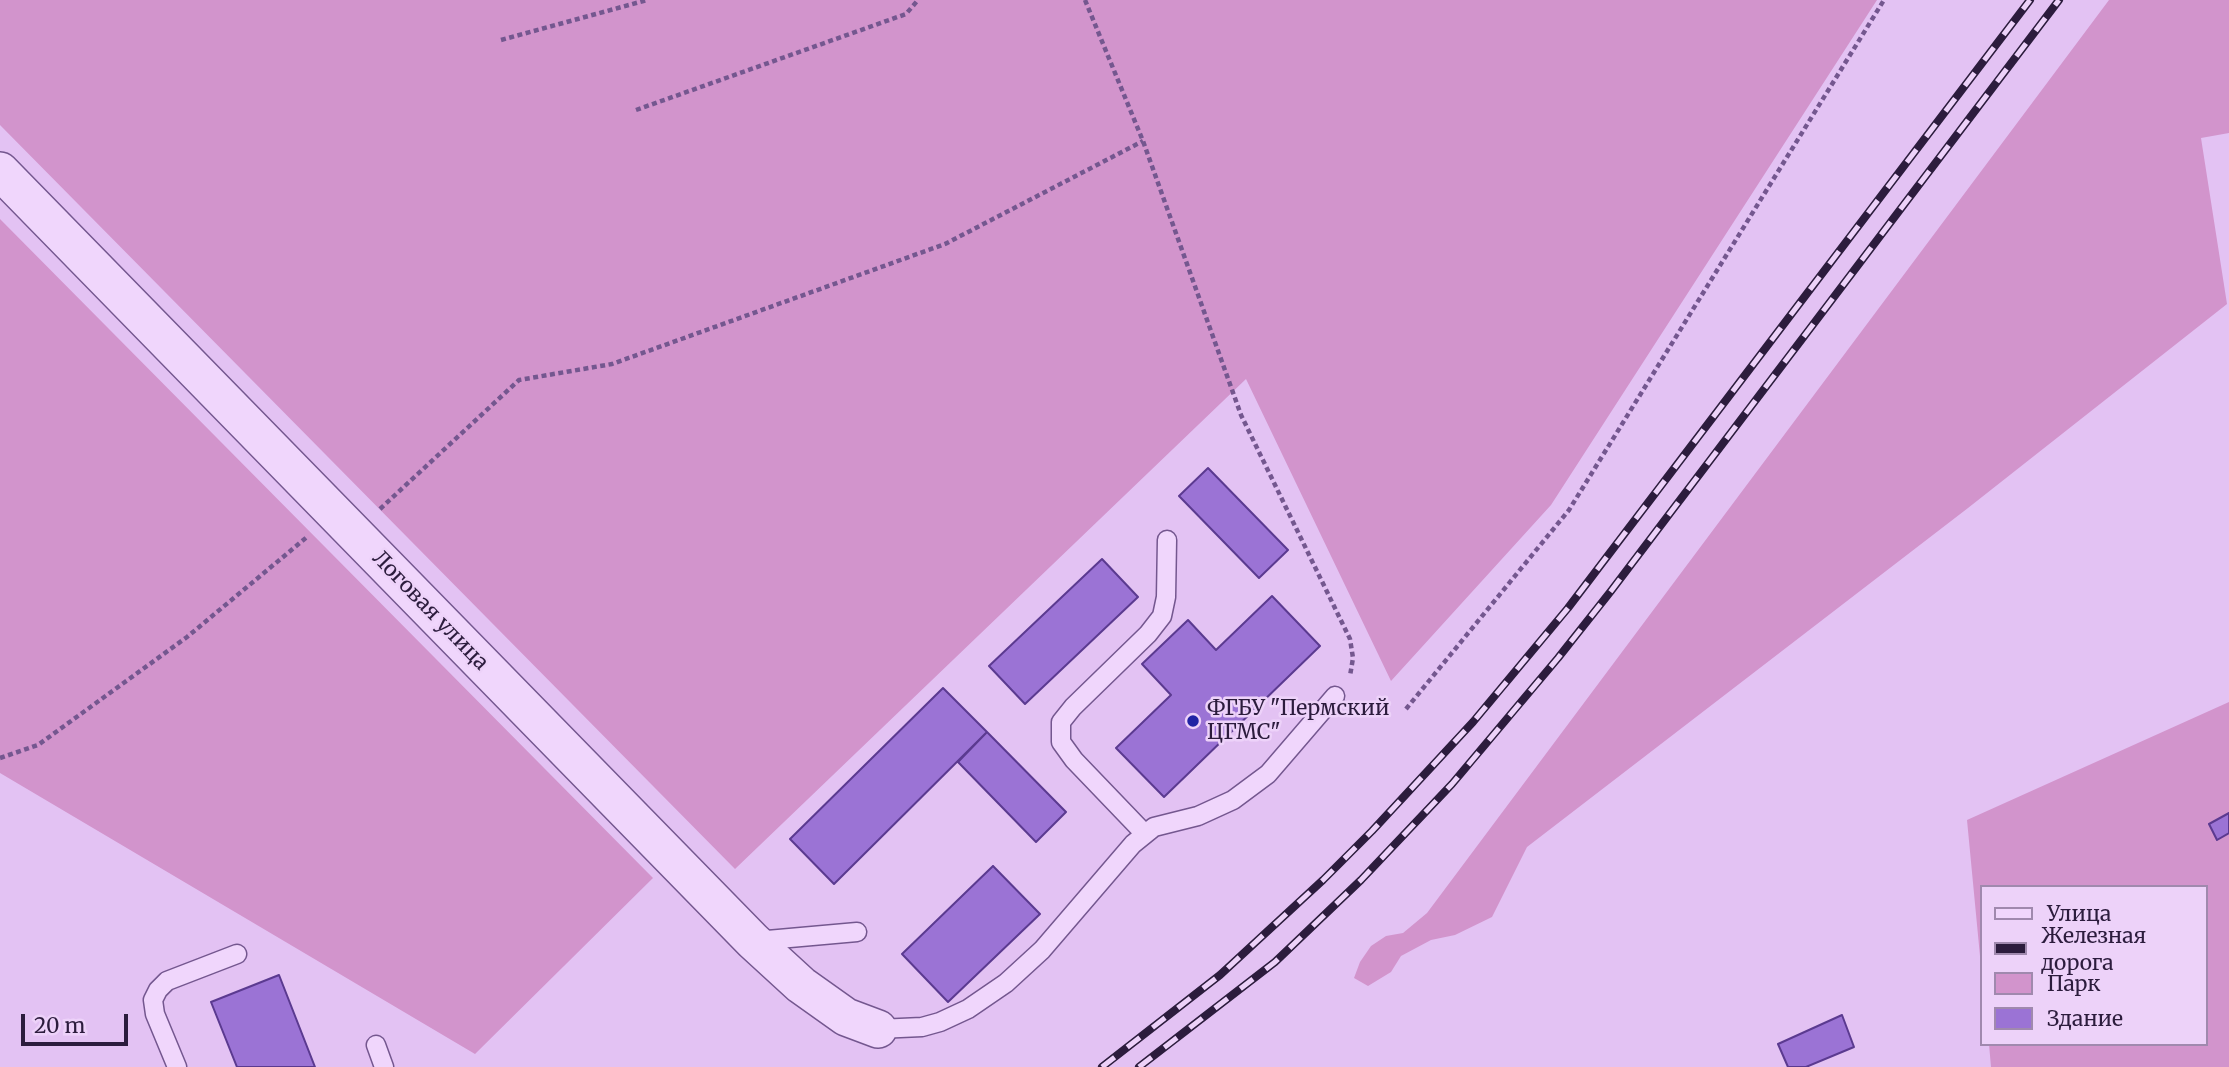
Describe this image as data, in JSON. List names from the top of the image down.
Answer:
{
  "streets": {
    "street": ["Логовая улица"]
  },
  "places": ["ФГБУ \"Пермский ЦГМС\""],
  "legend": [
    "Улица",
    "Железная дорога",
    "Парк",
    "Здание"
  ],
  "scale_bar": "20 m"
}
